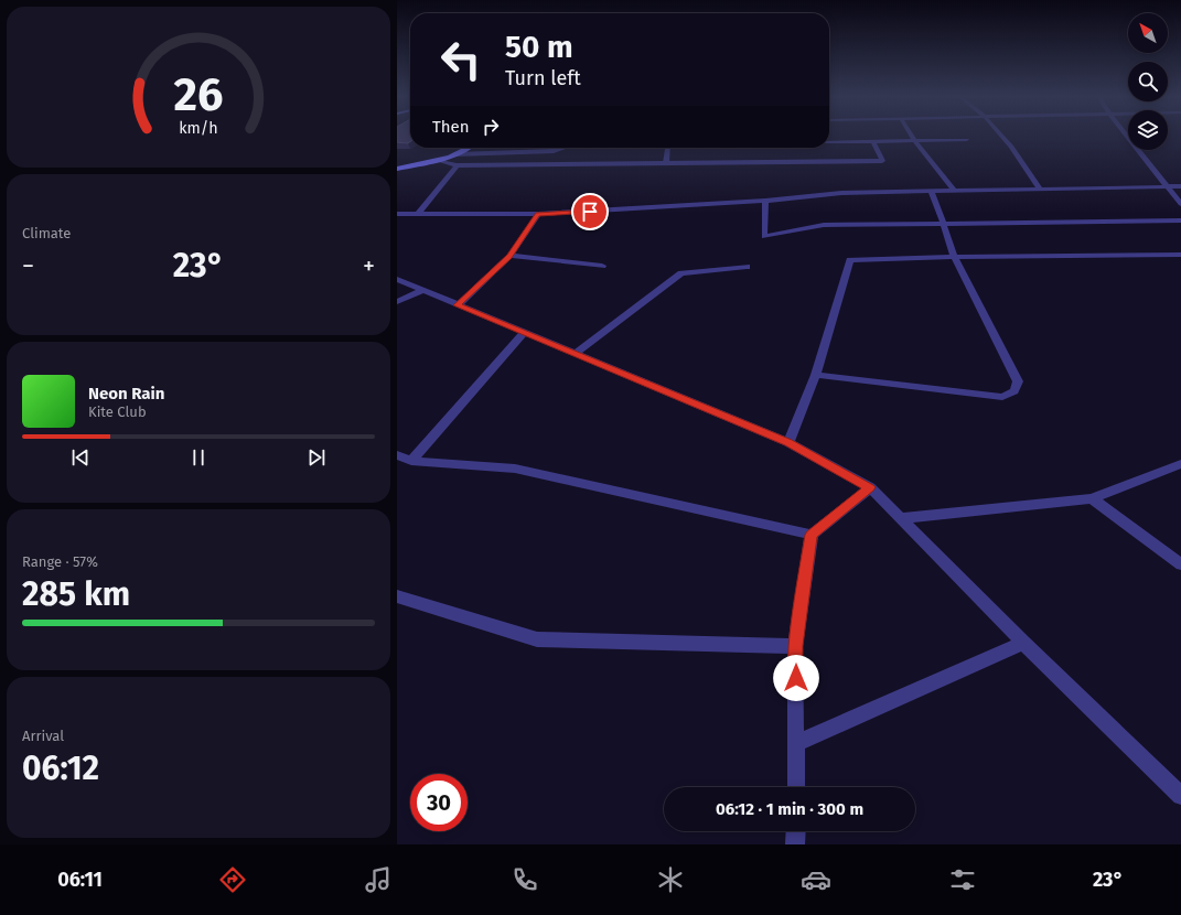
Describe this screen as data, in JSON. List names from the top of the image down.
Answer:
{
  "north": "top left",
  "page": {
    "turn": ["50 m", "Turn left"],
    "then": "Then",
    "tile": [
      "Climate",
      ["Range · 57%", "285 km"],
      ["Arrival", "06:12"]
    ],
    "heat": ["−", "23°", "+"],
    "song": ["Neon Rain", "Kite Club"],
    "limit": "30",
    "trip": "06:12 · 1 min · 300 m",
    "tabs": ["06:11", "23°"],
    "gauge": ["26", "km/h"]
  }
}
